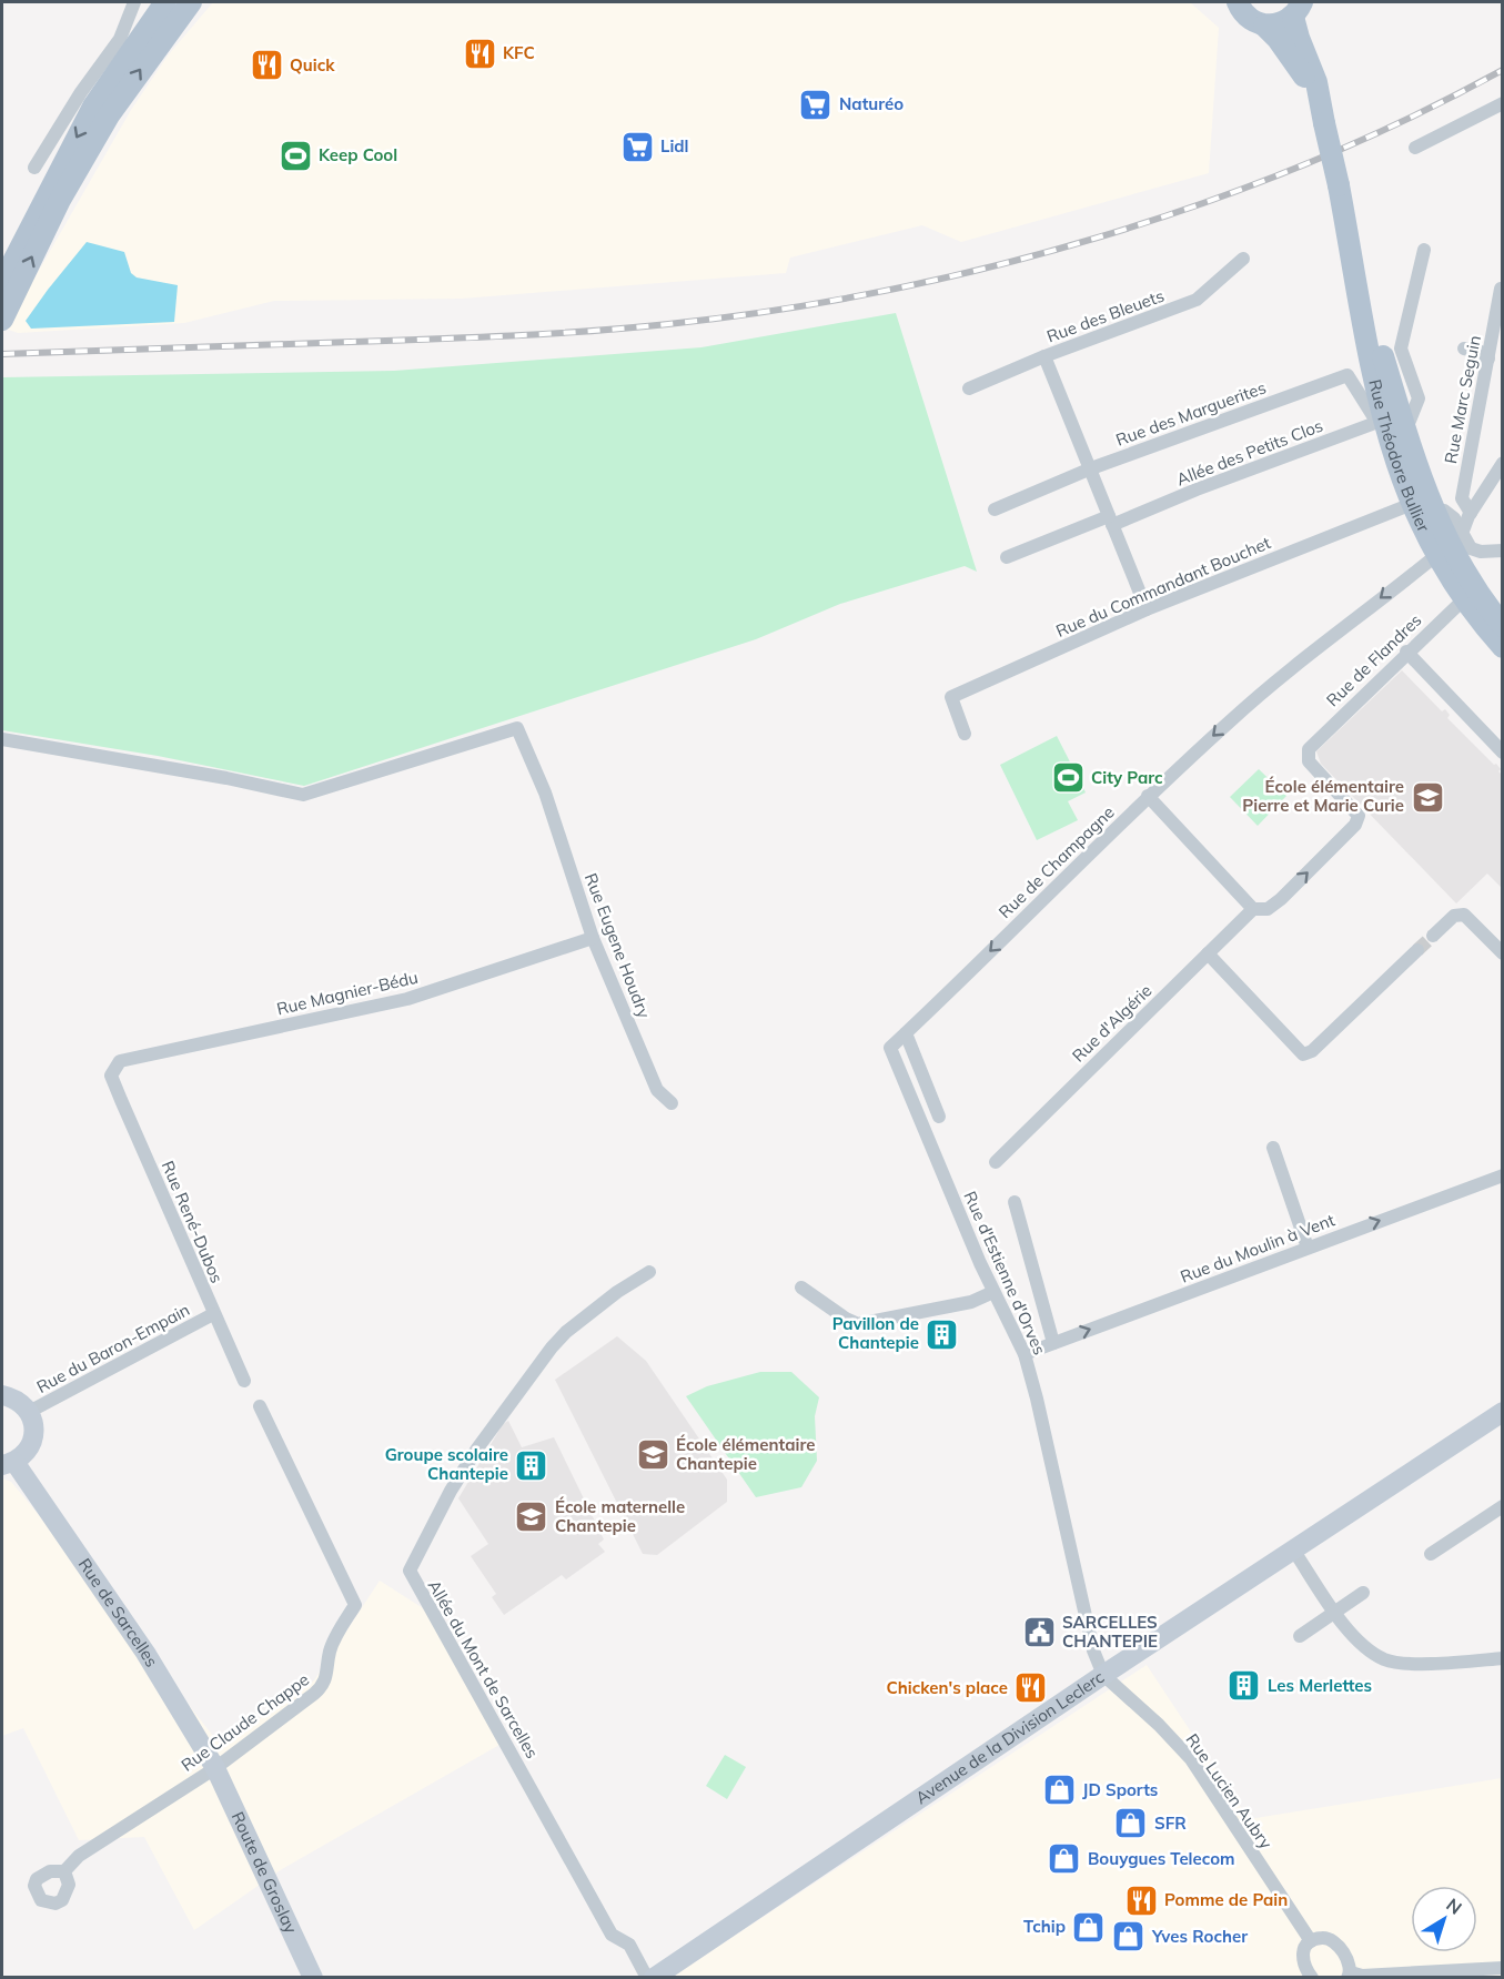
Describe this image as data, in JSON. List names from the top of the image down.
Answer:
{
  "streets": {
    "main road": [
      "Rue Théodore Bullier",
      "Rue de Sarcelles",
      "Avenue de la Division Leclerc",
      "Route de Groslay"
    ],
    "street": [
      "Rue des Bleuets",
      "Rue Marc Seguin",
      "Rue des Marguerites",
      "Allée des Petits Clos",
      "Rue du Commandant Bouchet",
      "Rue de Flandres",
      "Rue de Champagne",
      "Rue Eugene Houdry",
      "Rue Magnier-Bédu",
      "Rue d'Algérie",
      "Rue René-Dubos",
      "Rue du Moulin à Vent",
      "Rue d'Estienne d'Orves",
      "Rue du Baron-Empain",
      "Allée du Mont de Sarcelles",
      "Rue Claude Chappe",
      "Rue Lucien Aubry"
    ]
  },
  "crossings": [
    ["Rue des Marguerites", "Allée des Petits Clos"],
    ["Rue des Marguerites", "Rue Théodore Bullier"],
    ["Allée des Petits Clos", "Rue Théodore Bullier"],
    ["Rue Théodore Bullier", "Rue du Commandant Bouchet"],
    ["Rue Théodore Bullier", "Rue de Flandres"],
    ["Rue Théodore Bullier", "Rue de Champagne"],
    ["Rue de Flandres", "Rue d'Algérie"],
    ["Rue de Champagne", "Rue d'Estienne d'Orves"],
    ["Rue Eugene Houdry", "Rue Magnier-Bédu"],
    ["Rue Magnier-Bédu", "Rue René-Dubos"],
    ["Rue René-Dubos", "Rue du Baron-Empain"],
    ["Rue du Moulin à Vent", "Rue d'Estienne d'Orves"],
    ["Rue d'Estienne d'Orves", "Avenue de la Division Leclerc"],
    ["Rue d'Estienne d'Orves", "Rue Lucien Aubry"],
    ["Rue de Sarcelles", "Rue Claude Chappe"],
    ["Rue de Sarcelles", "Route de Groslay"],
    ["Rue Claude Chappe", "Route de Groslay"],
    ["Avenue de la Division Leclerc", "Rue Lucien Aubry"]
  ],
  "one_way": ["Rue de Flandres", "Rue de Champagne", "Rue du Moulin à Vent"],
  "places": {
    "restaurant": [
      "KFC",
      "Quick",
      "Chicken's place",
      "Pomme de Pain"
    ],
    "supermarket": ["Naturéo", "Lidl"],
    "sports": ["Keep Cool", "City Parc"],
    "school or university": ["École élémentaire Pierre et Marie Curie", "École élémentaire Chantepie", "École maternelle Chantepie"],
    "building": ["Pavillon de Chantepie", "Groupe scolaire Chantepie", "Les Merlettes"],
    "public building": ["SARCELLES CHANTEPIE"],
    "shop": [
      "JD Sports",
      "SFR",
      "Bouygues Telecom",
      "Tchip",
      "Yves Rocher"
    ]
  },
  "north": "top right"
}
